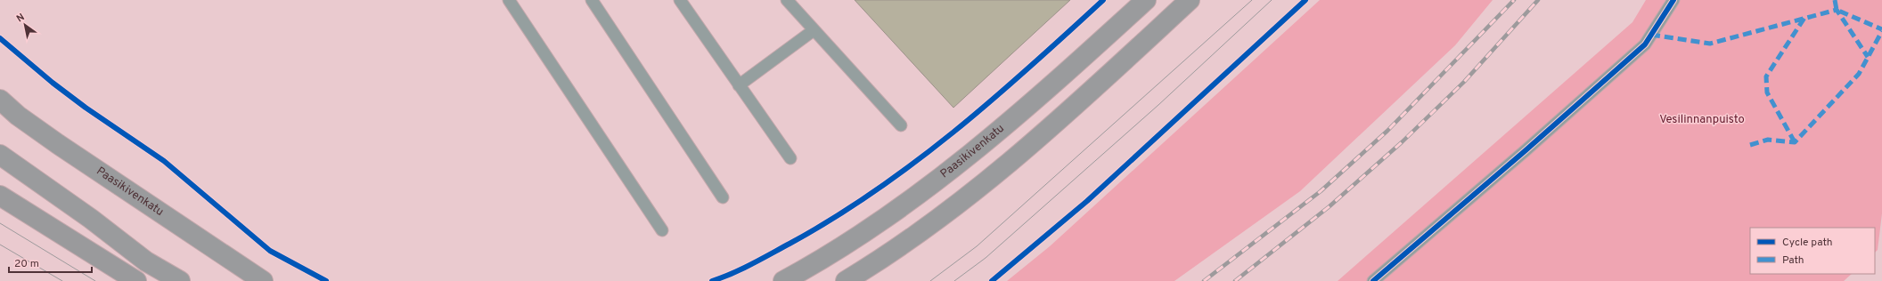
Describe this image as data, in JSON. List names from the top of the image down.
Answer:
{
  "streets": {
    "main road": ["Paasikivenkatu"]
  },
  "parks": ["Vesilinnanpuisto"],
  "legend": ["Cycle path", "Path"],
  "scale_bar": "20 m",
  "north": "top left"
}
